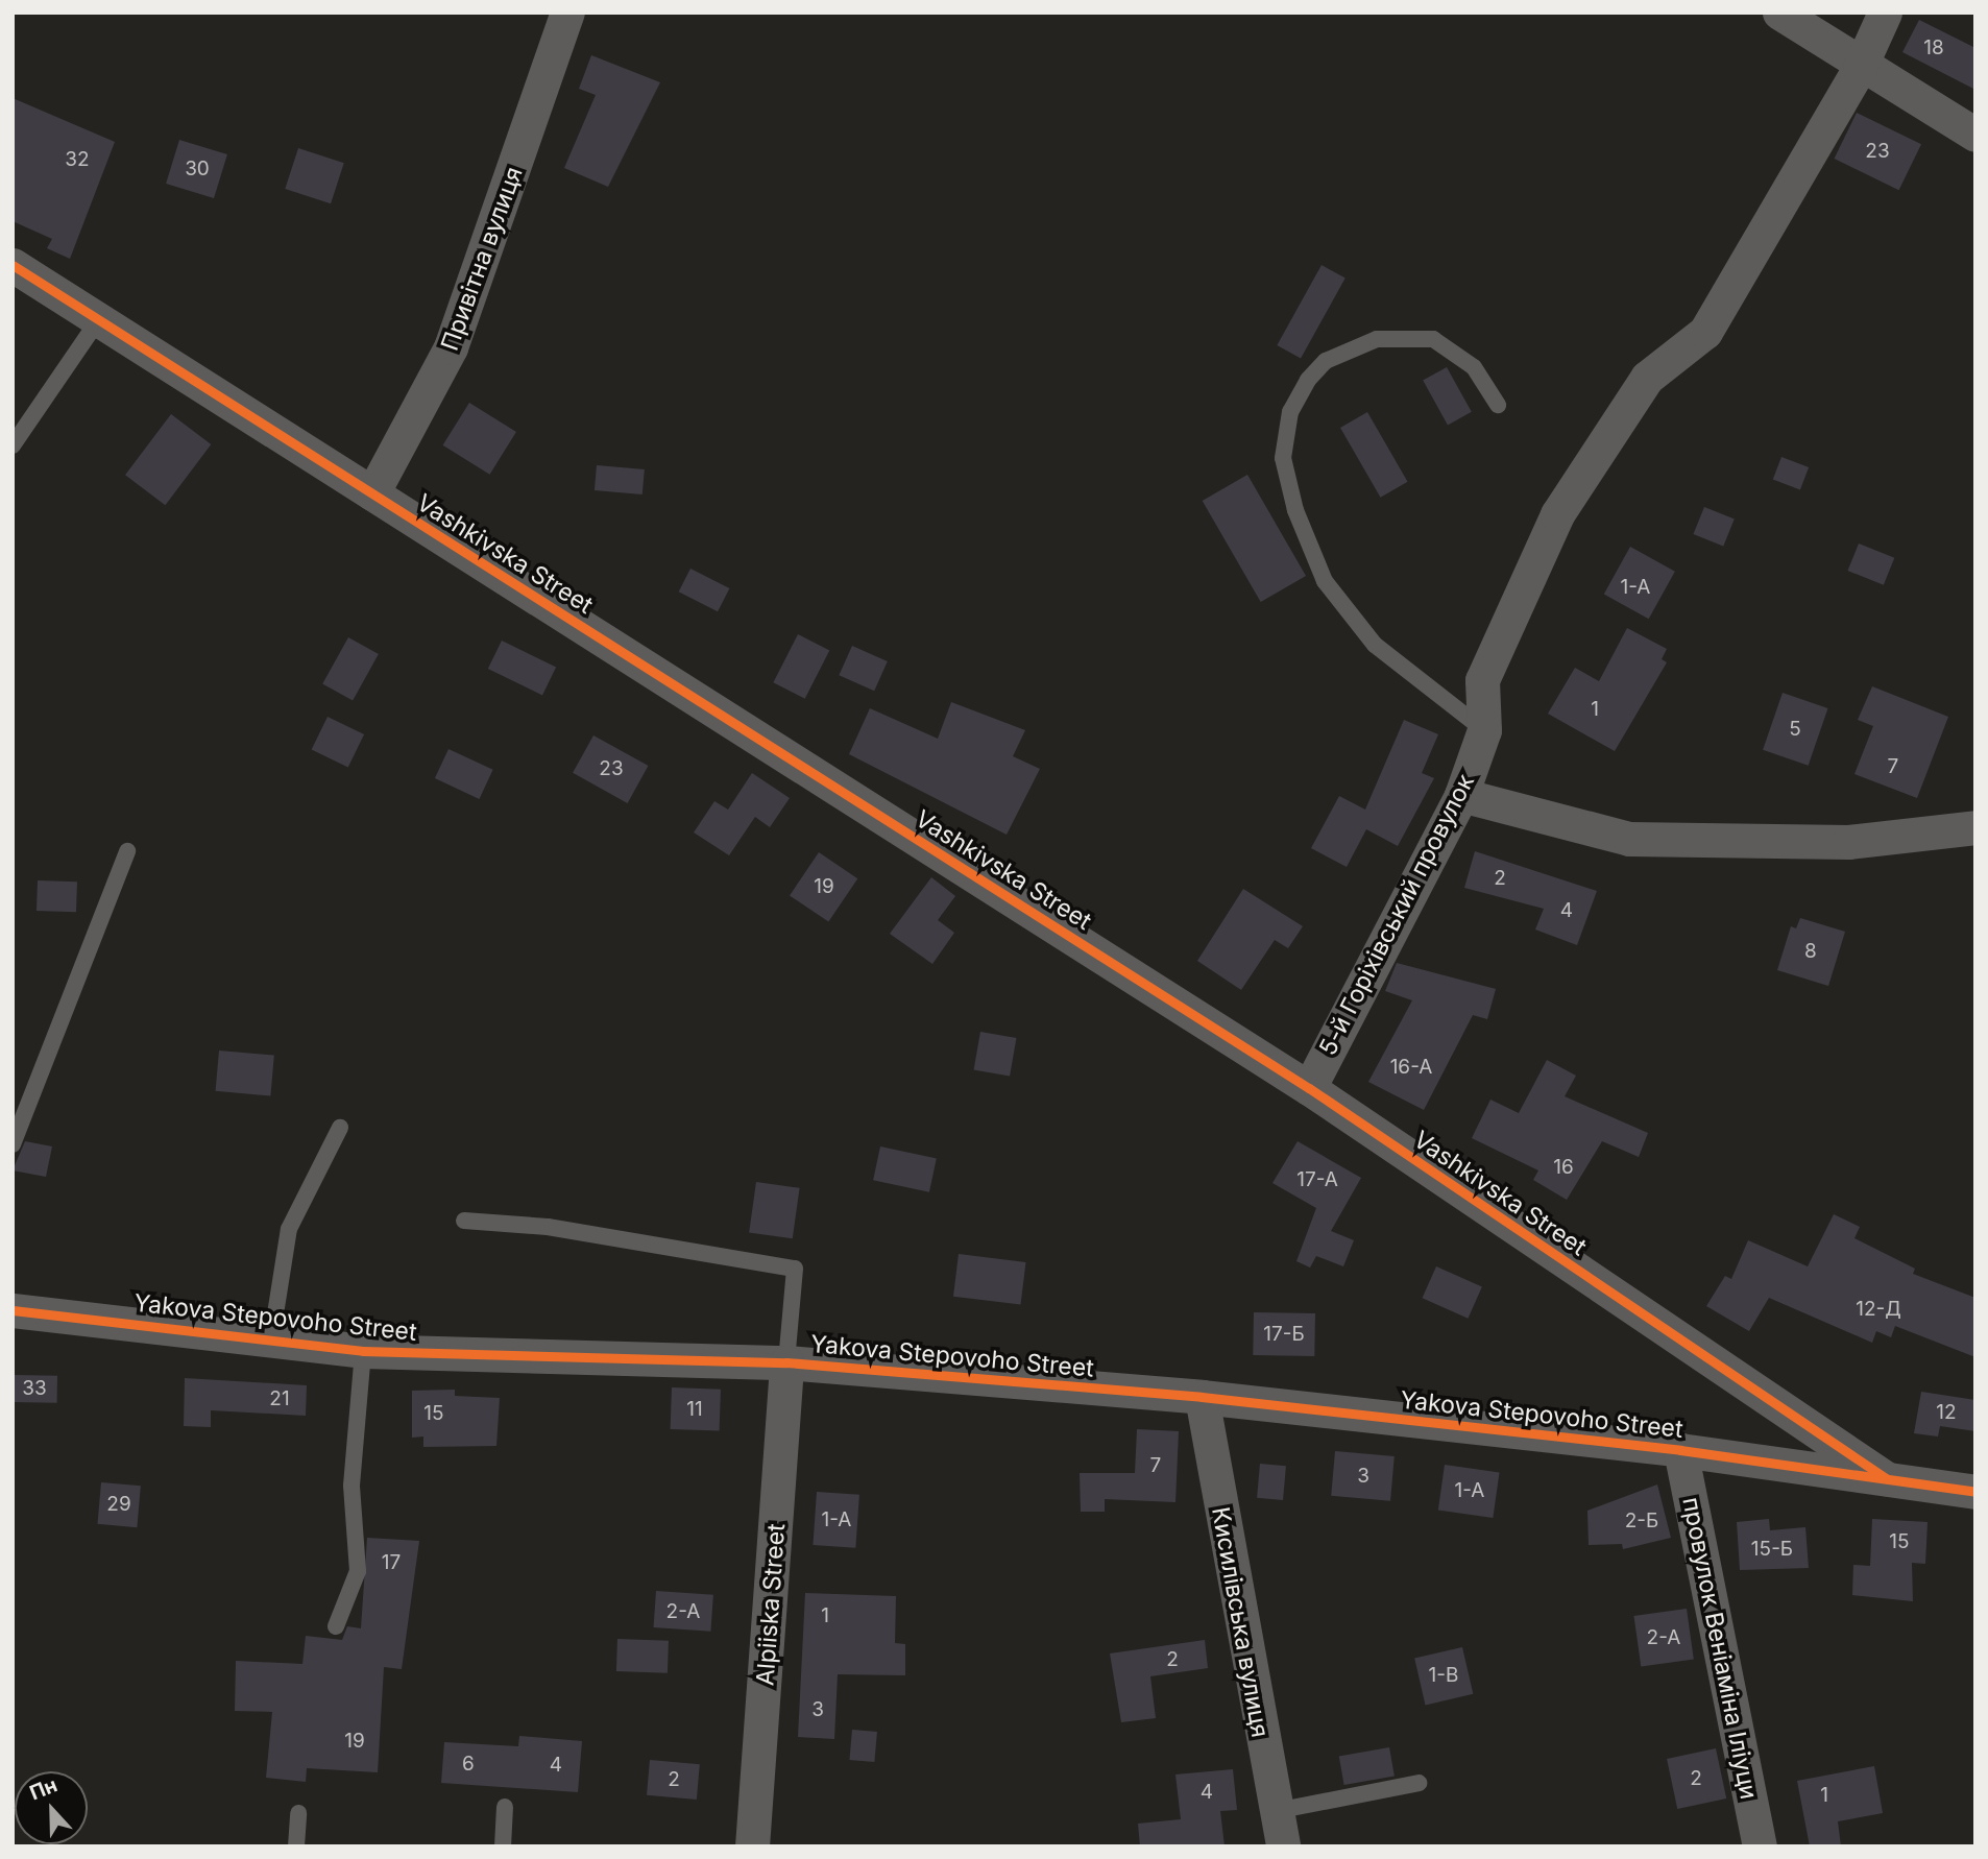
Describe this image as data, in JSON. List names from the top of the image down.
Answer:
{
  "streets": {
    "street": [
      "Привітна вулиця",
      "Vashkivska Street",
      "5-й Горіхівський провулок",
      "Yakova Stepovoho Street",
      "Alpiiska Street",
      "Кисилівська вулиця",
      "провулок Веніаміна Іліуци"
    ]
  },
  "crossings": [
    ["Привітна вулиця", "Vashkivska Street"],
    ["Vashkivska Street", "5-й Горіхівський провулок"],
    ["Vashkivska Street", "Yakova Stepovoho Street"],
    ["Yakova Stepovoho Street", "Alpiiska Street"],
    ["Yakova Stepovoho Street", "Кисилівська вулиця"],
    ["Yakova Stepovoho Street", "провулок Веніаміна Іліуци"]
  ],
  "house_numbers": [
    "18",
    "23",
    "32",
    "30",
    "1-А",
    "1",
    "5",
    "7",
    "23",
    "2",
    "19",
    "4",
    "8",
    "16-А",
    "16",
    "17-А",
    "12-Д",
    "17-Б",
    "33",
    "21",
    "11",
    "12",
    "15",
    "7",
    "3",
    "1-А",
    "29",
    "1-А",
    "2-Б",
    "15",
    "15-Б",
    "17",
    "2-А",
    "1",
    "2-А",
    "2",
    "1-В",
    "3",
    "19",
    "6",
    "4",
    "2",
    "2",
    "4",
    "1"
  ],
  "north": "top"
}
